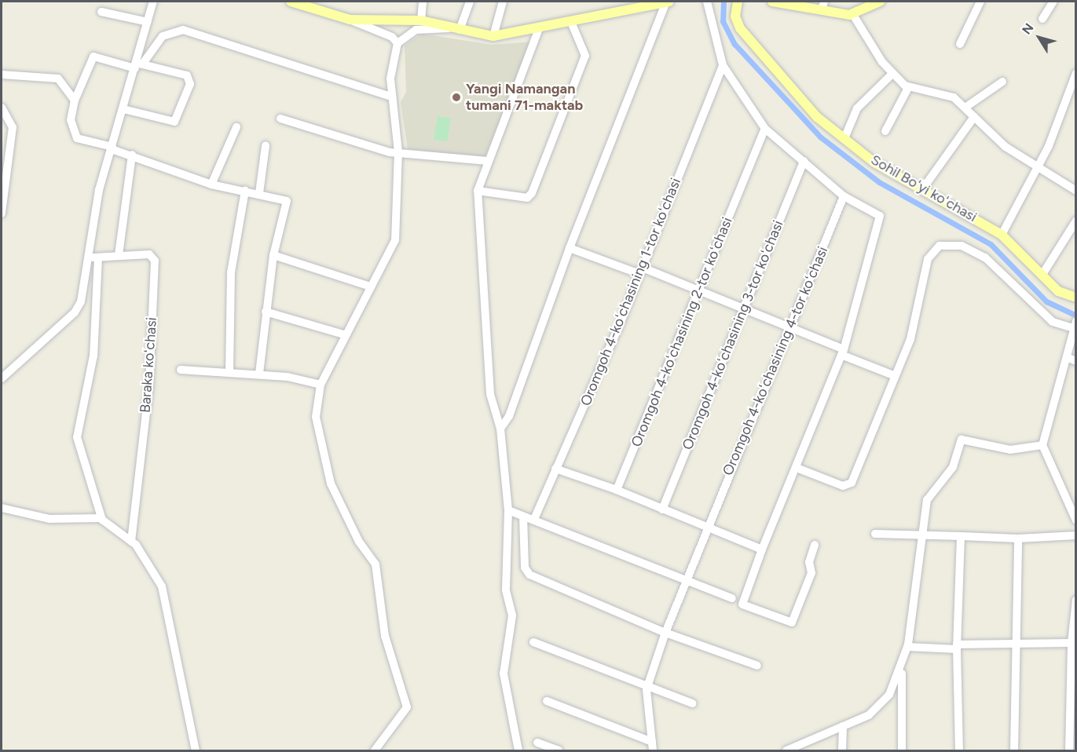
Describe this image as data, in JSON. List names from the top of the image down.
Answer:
{
  "streets": {
    "main road": ["Sohil Boʻyi koʻchasi"],
    "street": [
      "Oromgoh 4-koʻchasining 1-tor koʻchasi",
      "Oromgoh 4-koʻchasining 2-tor koʻchasi",
      "Oromgoh 4-koʻchasining 3-tor koʻchasi",
      "Oromgoh 4-koʻchasining 4-tor koʻchasi",
      "Baraka koʻchasi"
    ]
  },
  "places": ["Yangi Namangan tumani 71-maktab"],
  "north": "top left"
}
